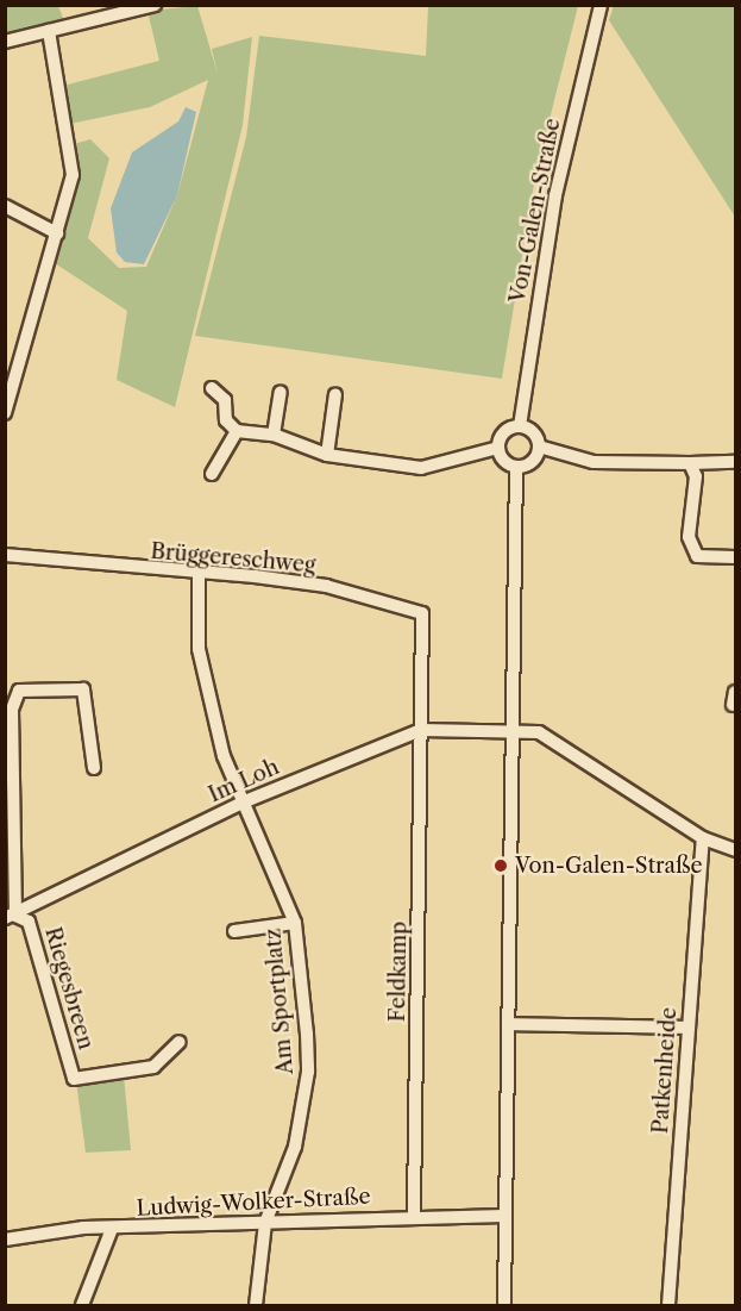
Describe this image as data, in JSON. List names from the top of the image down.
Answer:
{
  "streets": {
    "street": [
      "Von-Galen-Straße",
      "Brüggereschweg",
      "Im Loh",
      "Feldkamp",
      "Riegesbreen",
      "Am Sportplatz",
      "Patkenheide",
      "Ludwig-Wolker-Straße"
    ]
  },
  "crossings": [
    ["Brüggereschweg", "Im Loh"],
    ["Brüggereschweg", "Feldkamp"],
    ["Brüggereschweg", "Am Sportplatz"],
    ["Im Loh", "Feldkamp"],
    ["Im Loh", "Riegesbreen"],
    ["Im Loh", "Am Sportplatz"],
    ["Im Loh", "Patkenheide"],
    ["Feldkamp", "Ludwig-Wolker-Straße"],
    ["Am Sportplatz", "Ludwig-Wolker-Straße"]
  ],
  "places": ["Von-Galen-Straße"]
}
